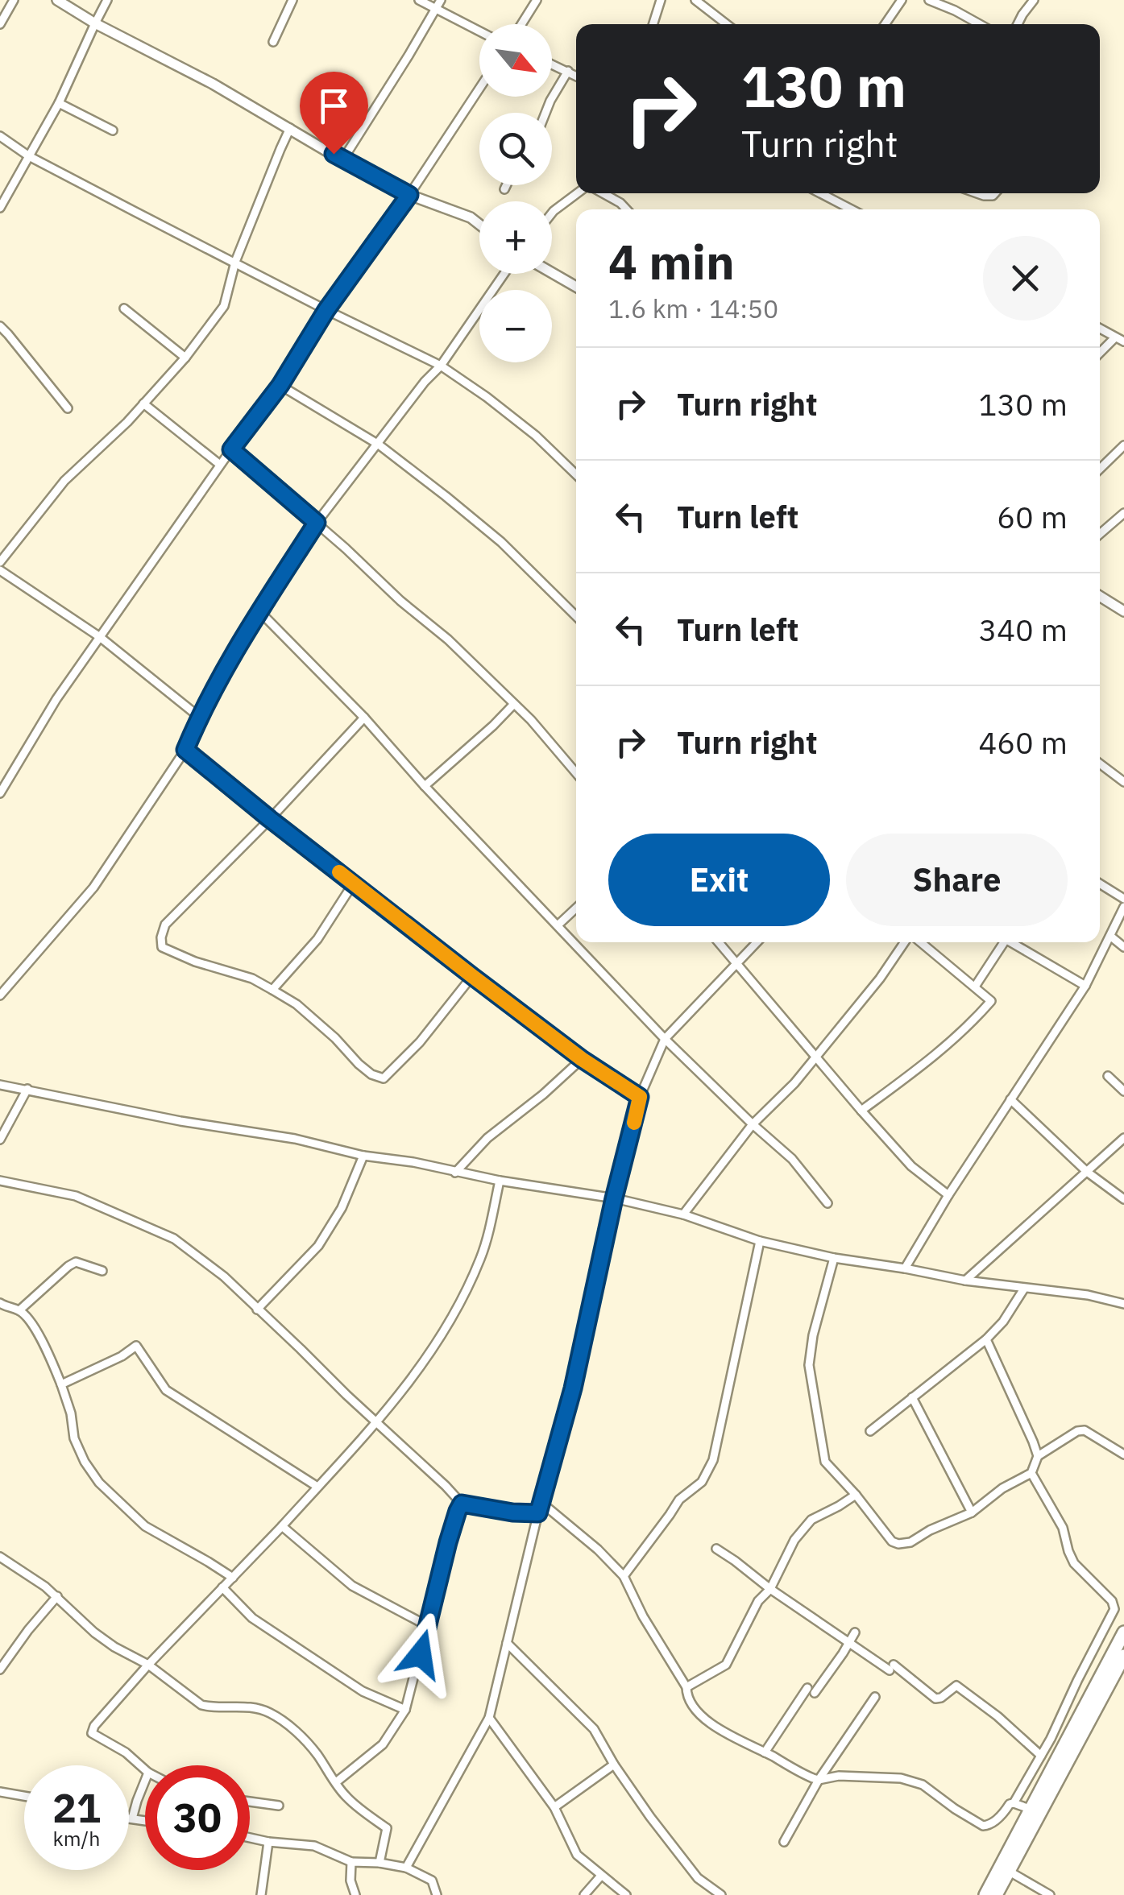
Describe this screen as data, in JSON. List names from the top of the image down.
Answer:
{
  "north": "bottom right",
  "page": {
    "map_buttons": ["+", "−"],
    "turn": ["130 m", "Turn right"],
    "heading": ["4 min", "1.6 km · 14:50"],
    "list": [
      {
        "name": "Turn right",
        "value": "130 m"
      },
      {
        "name": "Turn left",
        "value": "60 m"
      },
      {
        "name": "Turn left",
        "value": "340 m"
      },
      {
        "name": "Turn right",
        "value": "460 m"
      }
    ],
    "buttons": ["Exit", "Share"],
    "speed": "21 km/h",
    "limit": "30"
  }
}
